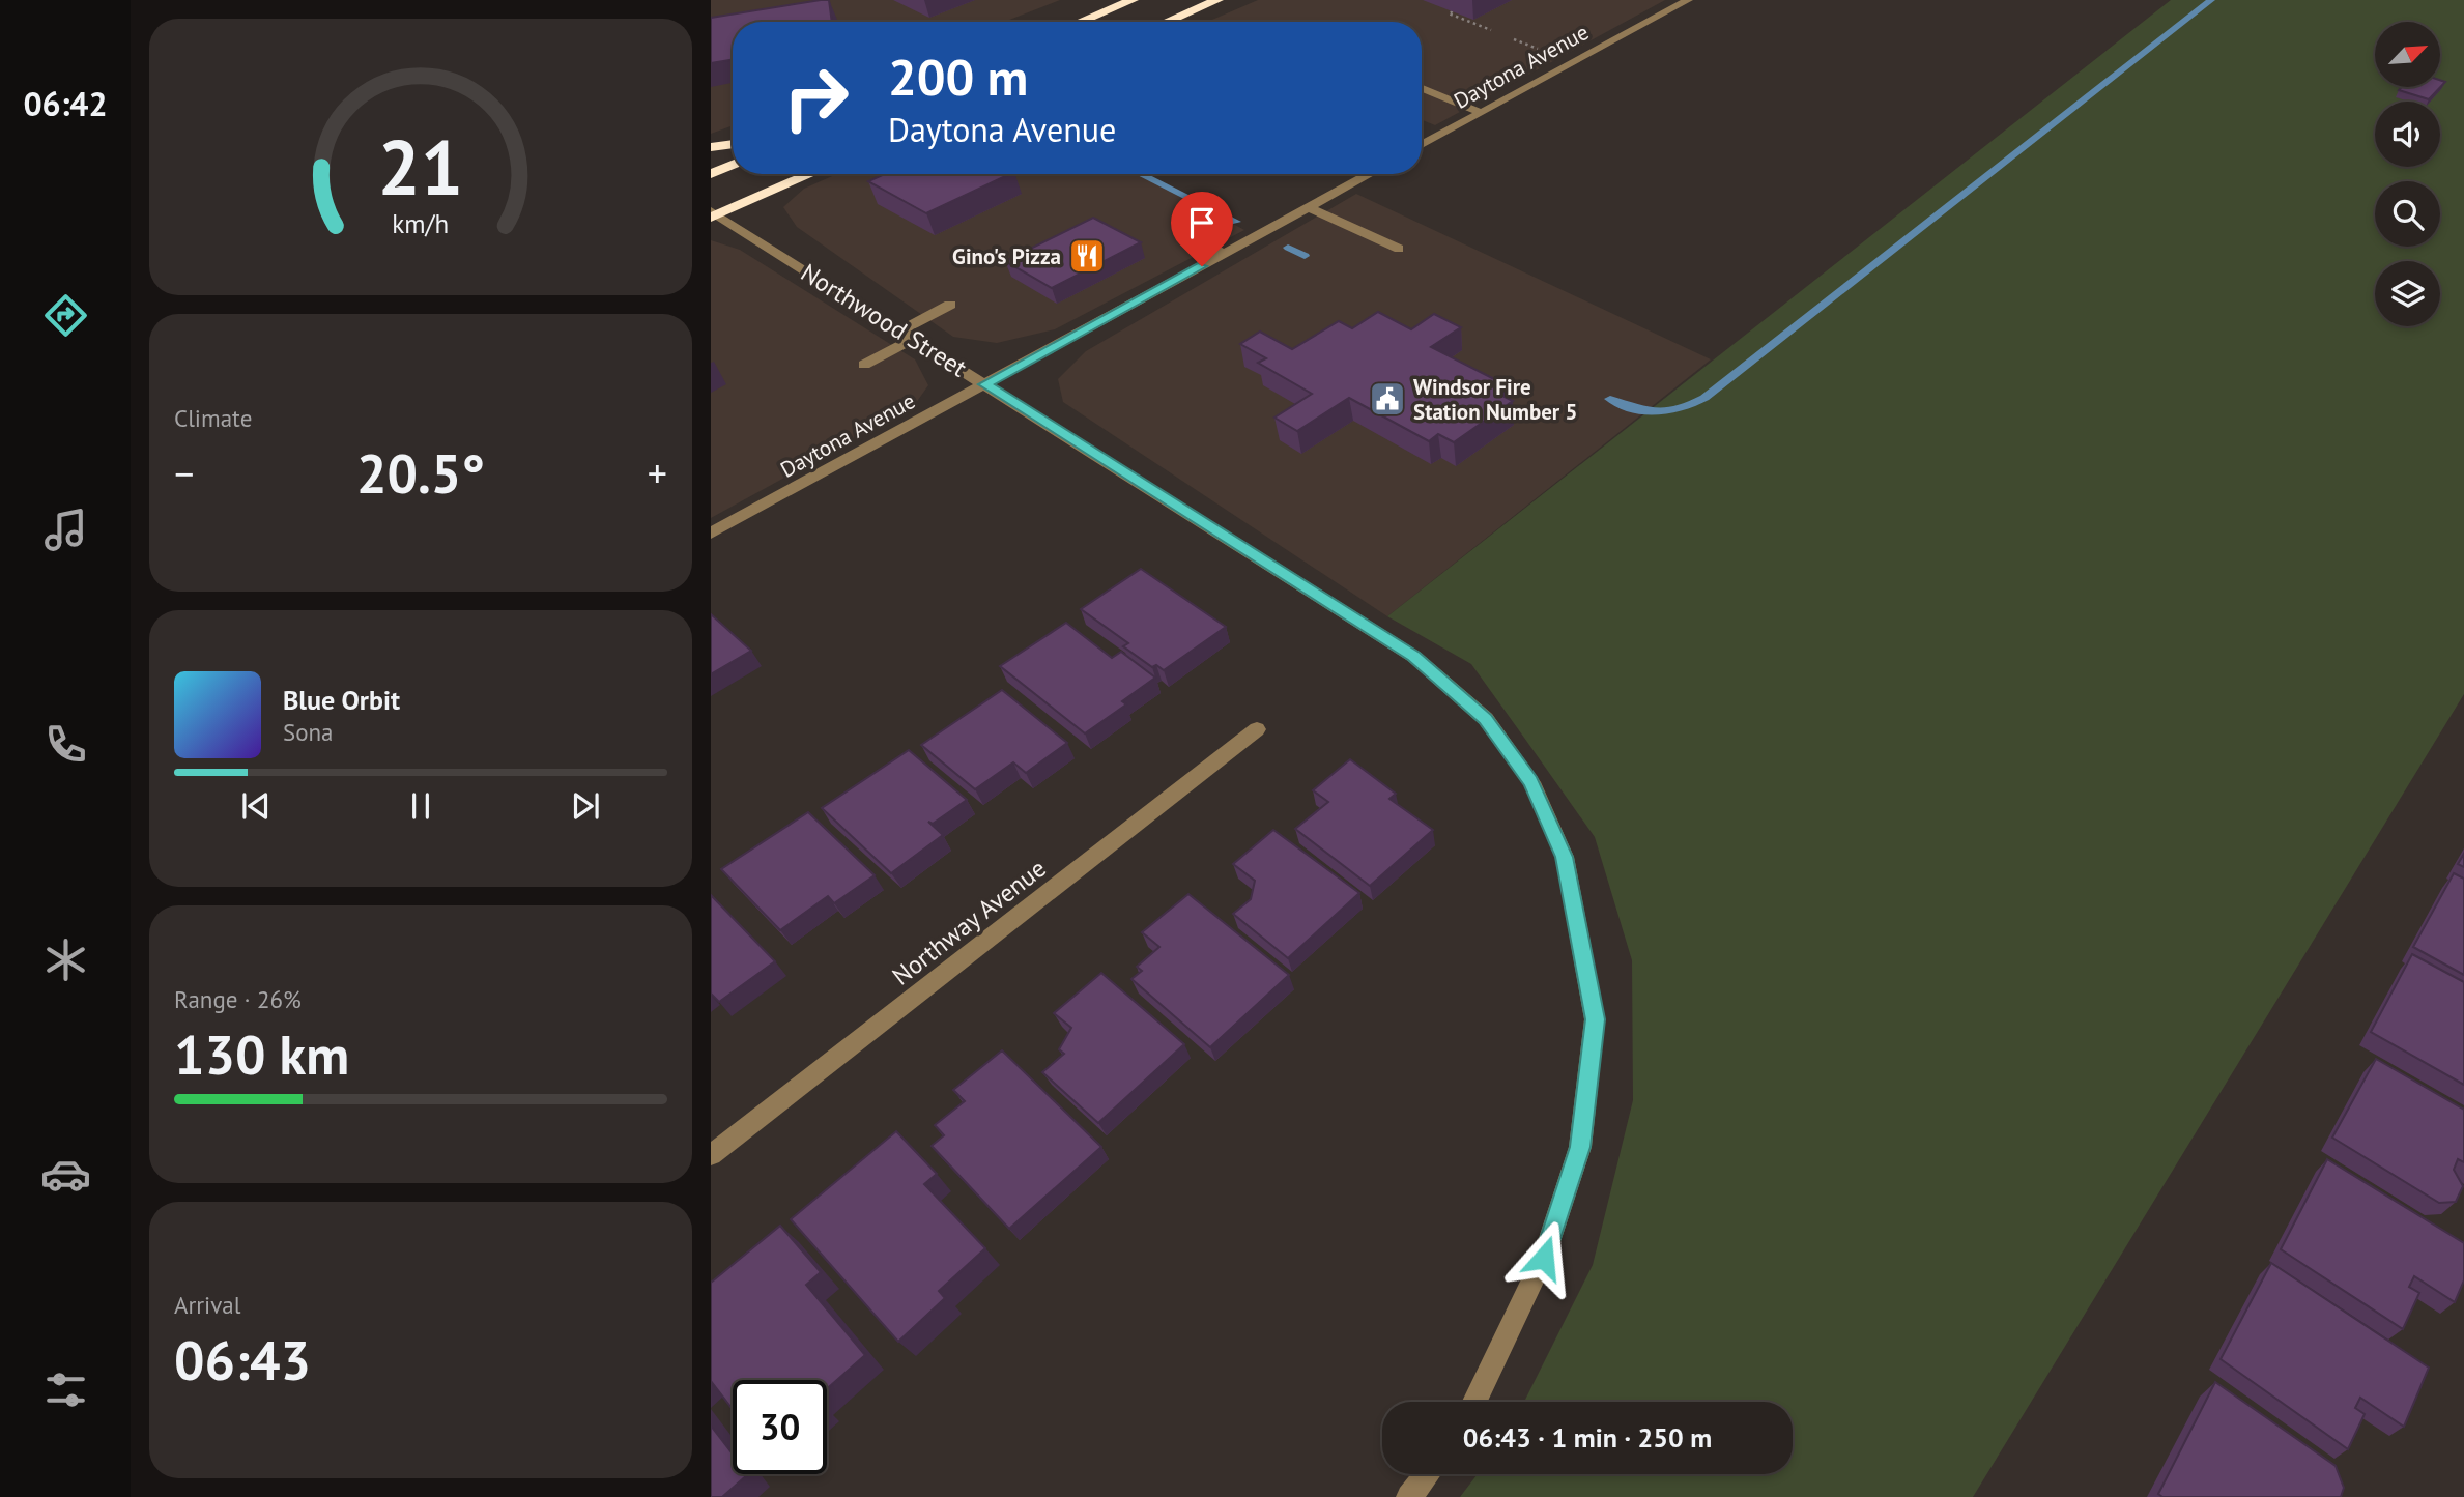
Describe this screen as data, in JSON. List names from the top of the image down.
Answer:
{
  "streets": {
    "street": ["Daytona Avenue", "Northwood Street", "Northway Avenue"]
  },
  "crossings": [
    ["Daytona Avenue", "Northwood Street"]
  ],
  "places": {
    "restaurant": ["Gino's Pizza"],
    "public building": ["Windsor Fire Station Number 5"]
  },
  "north": "top right",
  "page": {
    "tabs": "06:42",
    "turn": ["200 m", "Daytona Avenue"],
    "tile": [
      "Climate",
      ["Range · 26%", "130 km"],
      ["Arrival", "06:43"]
    ],
    "heat": ["−", "20.5°", "+"],
    "song": ["Blue Orbit", "Sona"],
    "limit": "30",
    "trip": "06:43 · 1 min · 250 m",
    "gauge": ["21", "km/h"]
  }
}
